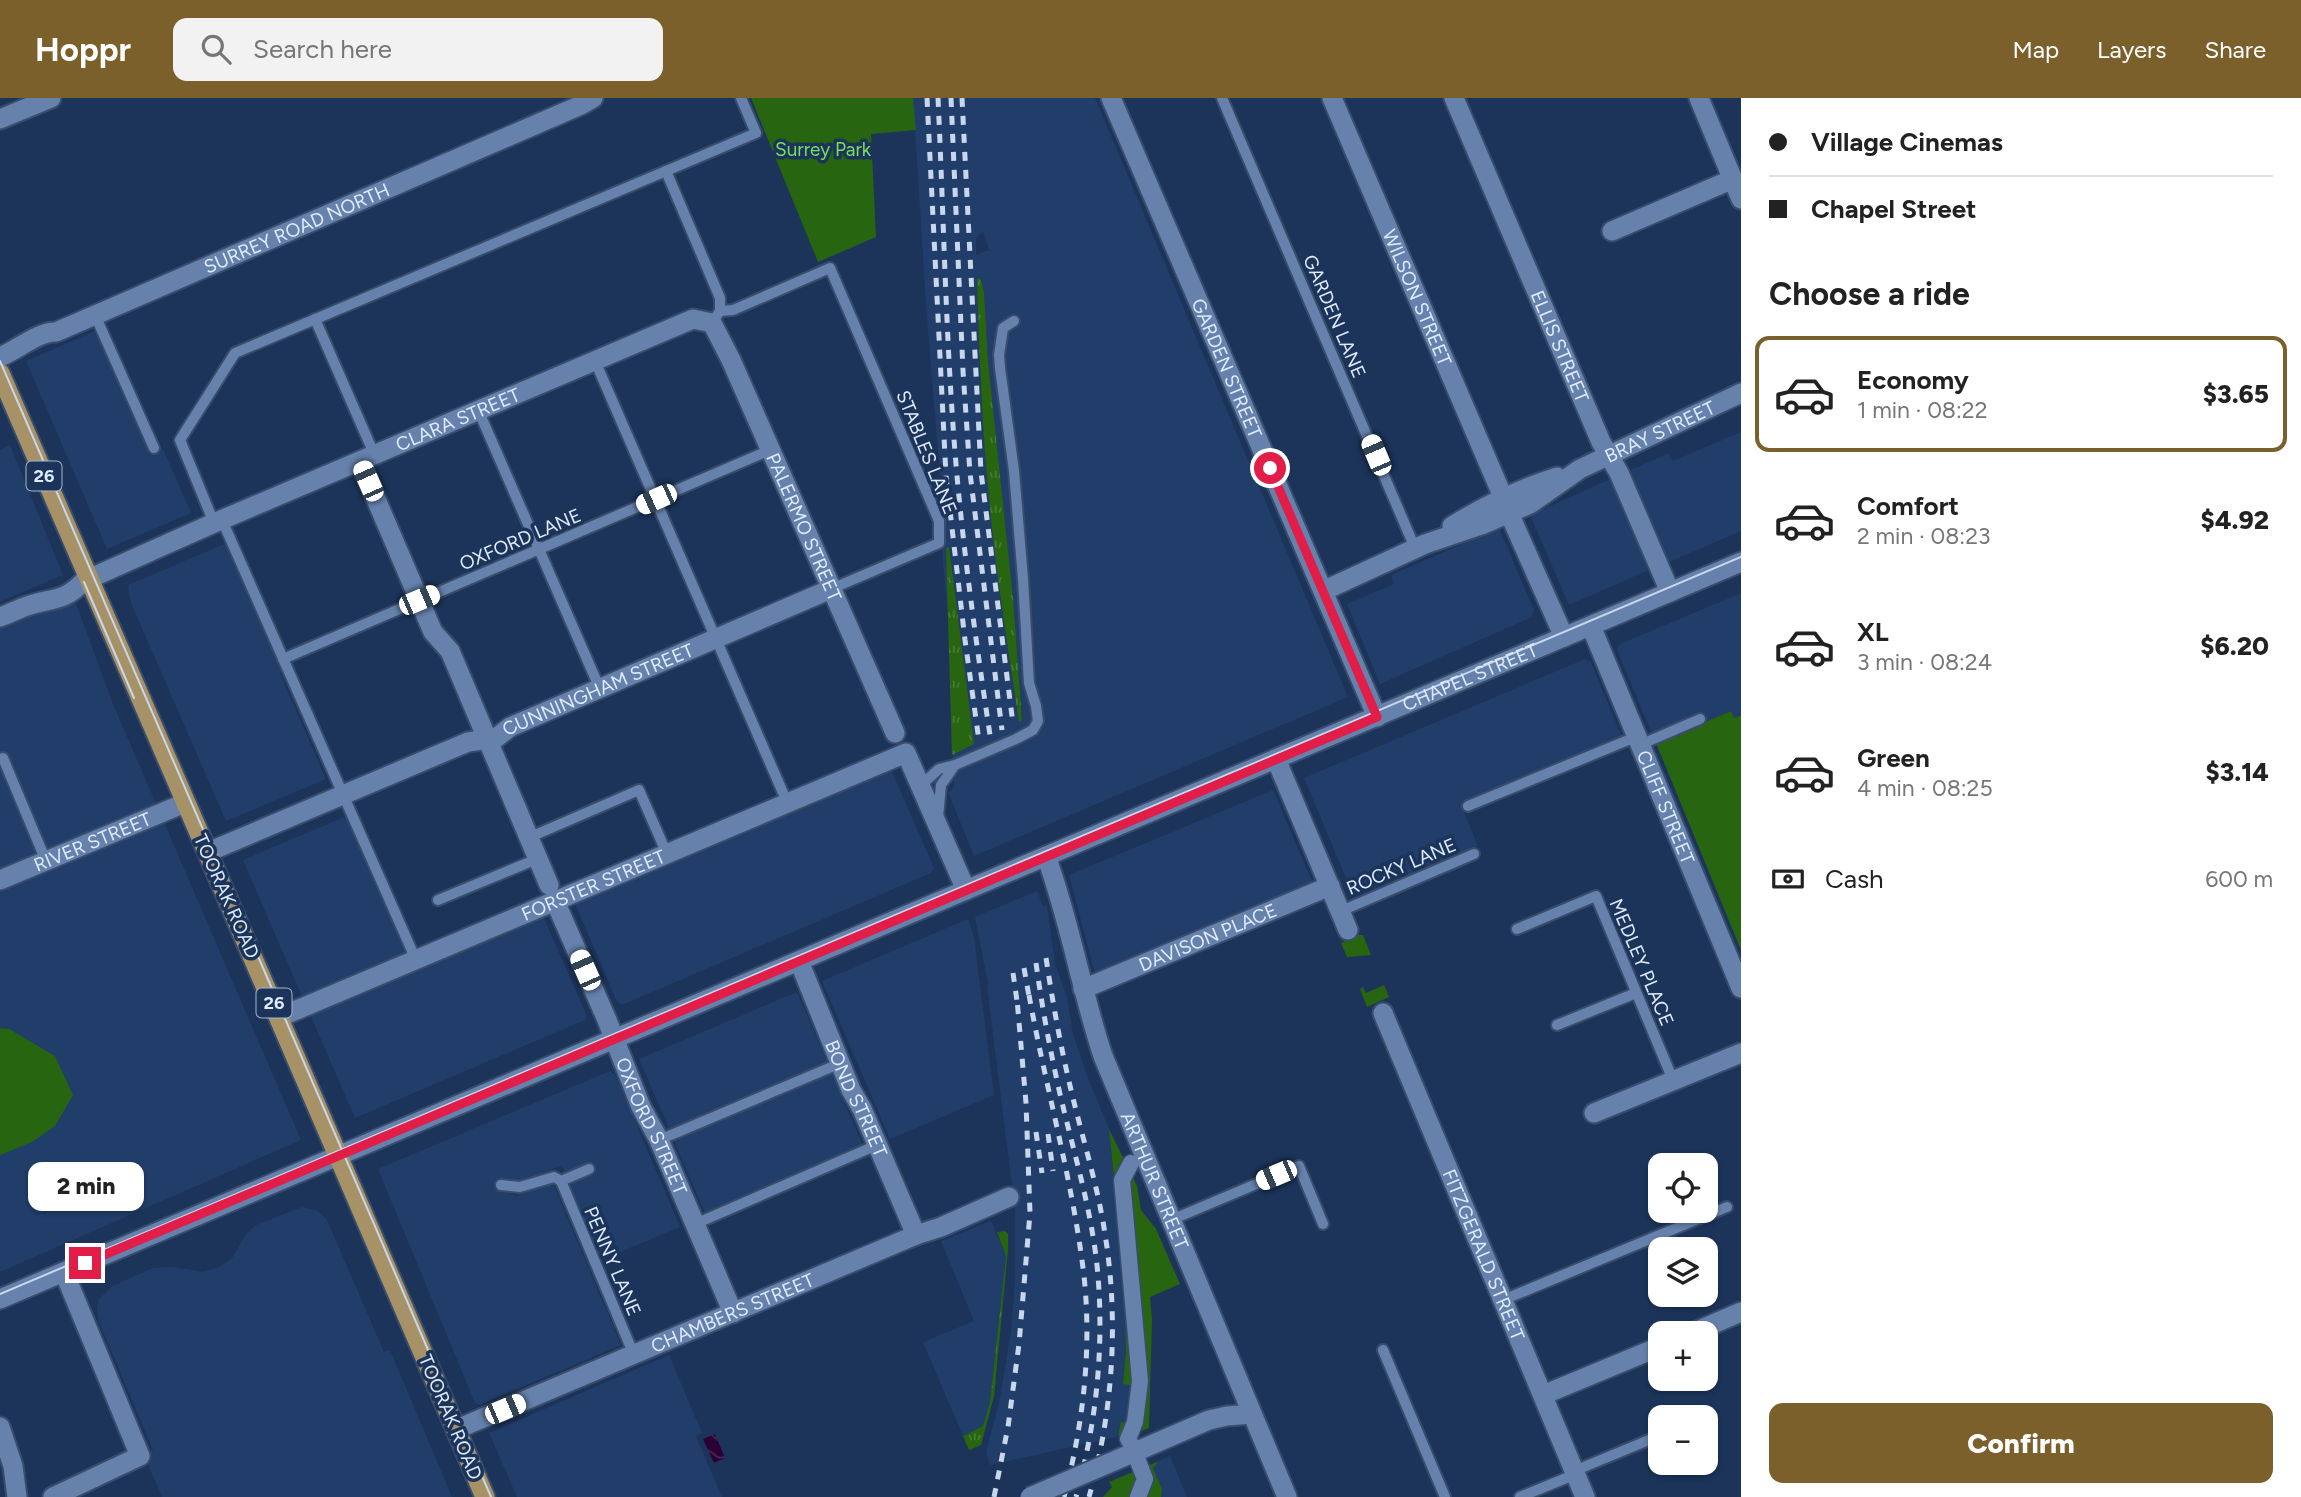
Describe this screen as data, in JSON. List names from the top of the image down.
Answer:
{
  "streets": {
    "main road": ["26", "TOORAK ROAD"],
    "street": [
      "SURREY ROAD NORTH",
      "WILSON STREET",
      "ELLIS STREET",
      "GARDEN STREET",
      "CLARA STREET",
      "BRAY STREET",
      "PALERMO STREET",
      "CHAPEL STREET",
      "CUNNINGHAM STREET",
      "CLIFF STREET",
      "RIVER STREET",
      "FORSTER STREET",
      "DAVISON PLACE",
      "BOND STREET",
      "OXFORD STREET",
      "ARTHUR STREET",
      "FITZGERALD STREET",
      "CHAMBERS STREET"
    ],
    "lane": [
      "GARDEN LANE",
      "STABLES LANE",
      "OXFORD LANE",
      "ROCKY LANE",
      "MEDLEY PLACE",
      "PENNY LANE"
    ]
  },
  "crossings": [
    ["WILSON STREET", "BRAY STREET"],
    ["WILSON STREET", "CHAPEL STREET"],
    ["GARDEN LANE", "BRAY STREET"],
    ["ELLIS STREET", "BRAY STREET"],
    ["ELLIS STREET", "CHAPEL STREET"],
    ["GARDEN STREET", "BRAY STREET"],
    ["GARDEN STREET", "CHAPEL STREET"],
    ["CLARA STREET", "STABLES LANE"],
    ["CLARA STREET", "PALERMO STREET"],
    ["CLARA STREET", "TOORAK ROAD"],
    ["CLARA STREET", "OXFORD STREET"],
    ["STABLES LANE", "PALERMO STREET"],
    ["STABLES LANE", "CUNNINGHAM STREET"],
    ["PALERMO STREET", "OXFORD LANE"],
    ["PALERMO STREET", "CUNNINGHAM STREET"],
    ["OXFORD LANE", "OXFORD STREET"],
    ["CHAPEL STREET", "CLIFF STREET"],
    ["CHAPEL STREET", "TOORAK ROAD"],
    ["CHAPEL STREET", "BOND STREET"],
    ["CHAPEL STREET", "OXFORD STREET"],
    ["CHAPEL STREET", "ARTHUR STREET"],
    ["CUNNINGHAM STREET", "TOORAK ROAD"],
    ["CUNNINGHAM STREET", "OXFORD STREET"],
    ["RIVER STREET", "TOORAK ROAD"],
    ["FORSTER STREET", "TOORAK ROAD"],
    ["FORSTER STREET", "OXFORD STREET"],
    ["TOORAK ROAD", "CHAMBERS STREET"],
    ["DAVISON PLACE", "ARTHUR STREET"],
    ["BOND STREET", "CHAMBERS STREET"],
    ["OXFORD STREET", "CHAMBERS STREET"],
    ["PENNY LANE", "CHAMBERS STREET"]
  ],
  "parks": ["Surrey Park"],
  "page": {
    "header": "Hoppr",
    "search": "Search here",
    "nav": ["Map", "Layers", "Share"],
    "banner": ["Village Cinemas", "Chapel Street"],
    "heading": "Choose a ride",
    "list": [
      {
        "name": "Economy",
        "note": "1 min · 08:22",
        "value": "$3.65"
      },
      {
        "name": "Comfort",
        "note": "2 min · 08:23",
        "value": "$4.92"
      },
      {
        "name": "XL",
        "note": "3 min · 08:24",
        "value": "$6.20"
      },
      {
        "name": "Green",
        "note": "4 min · 08:25",
        "value": "$3.14"
      }
    ],
    "pay": ["Cash", "600 m"],
    "map_buttons": ["+", "−"],
    "bubble": "2 min",
    "buttons": "Confirm"
  }
}
